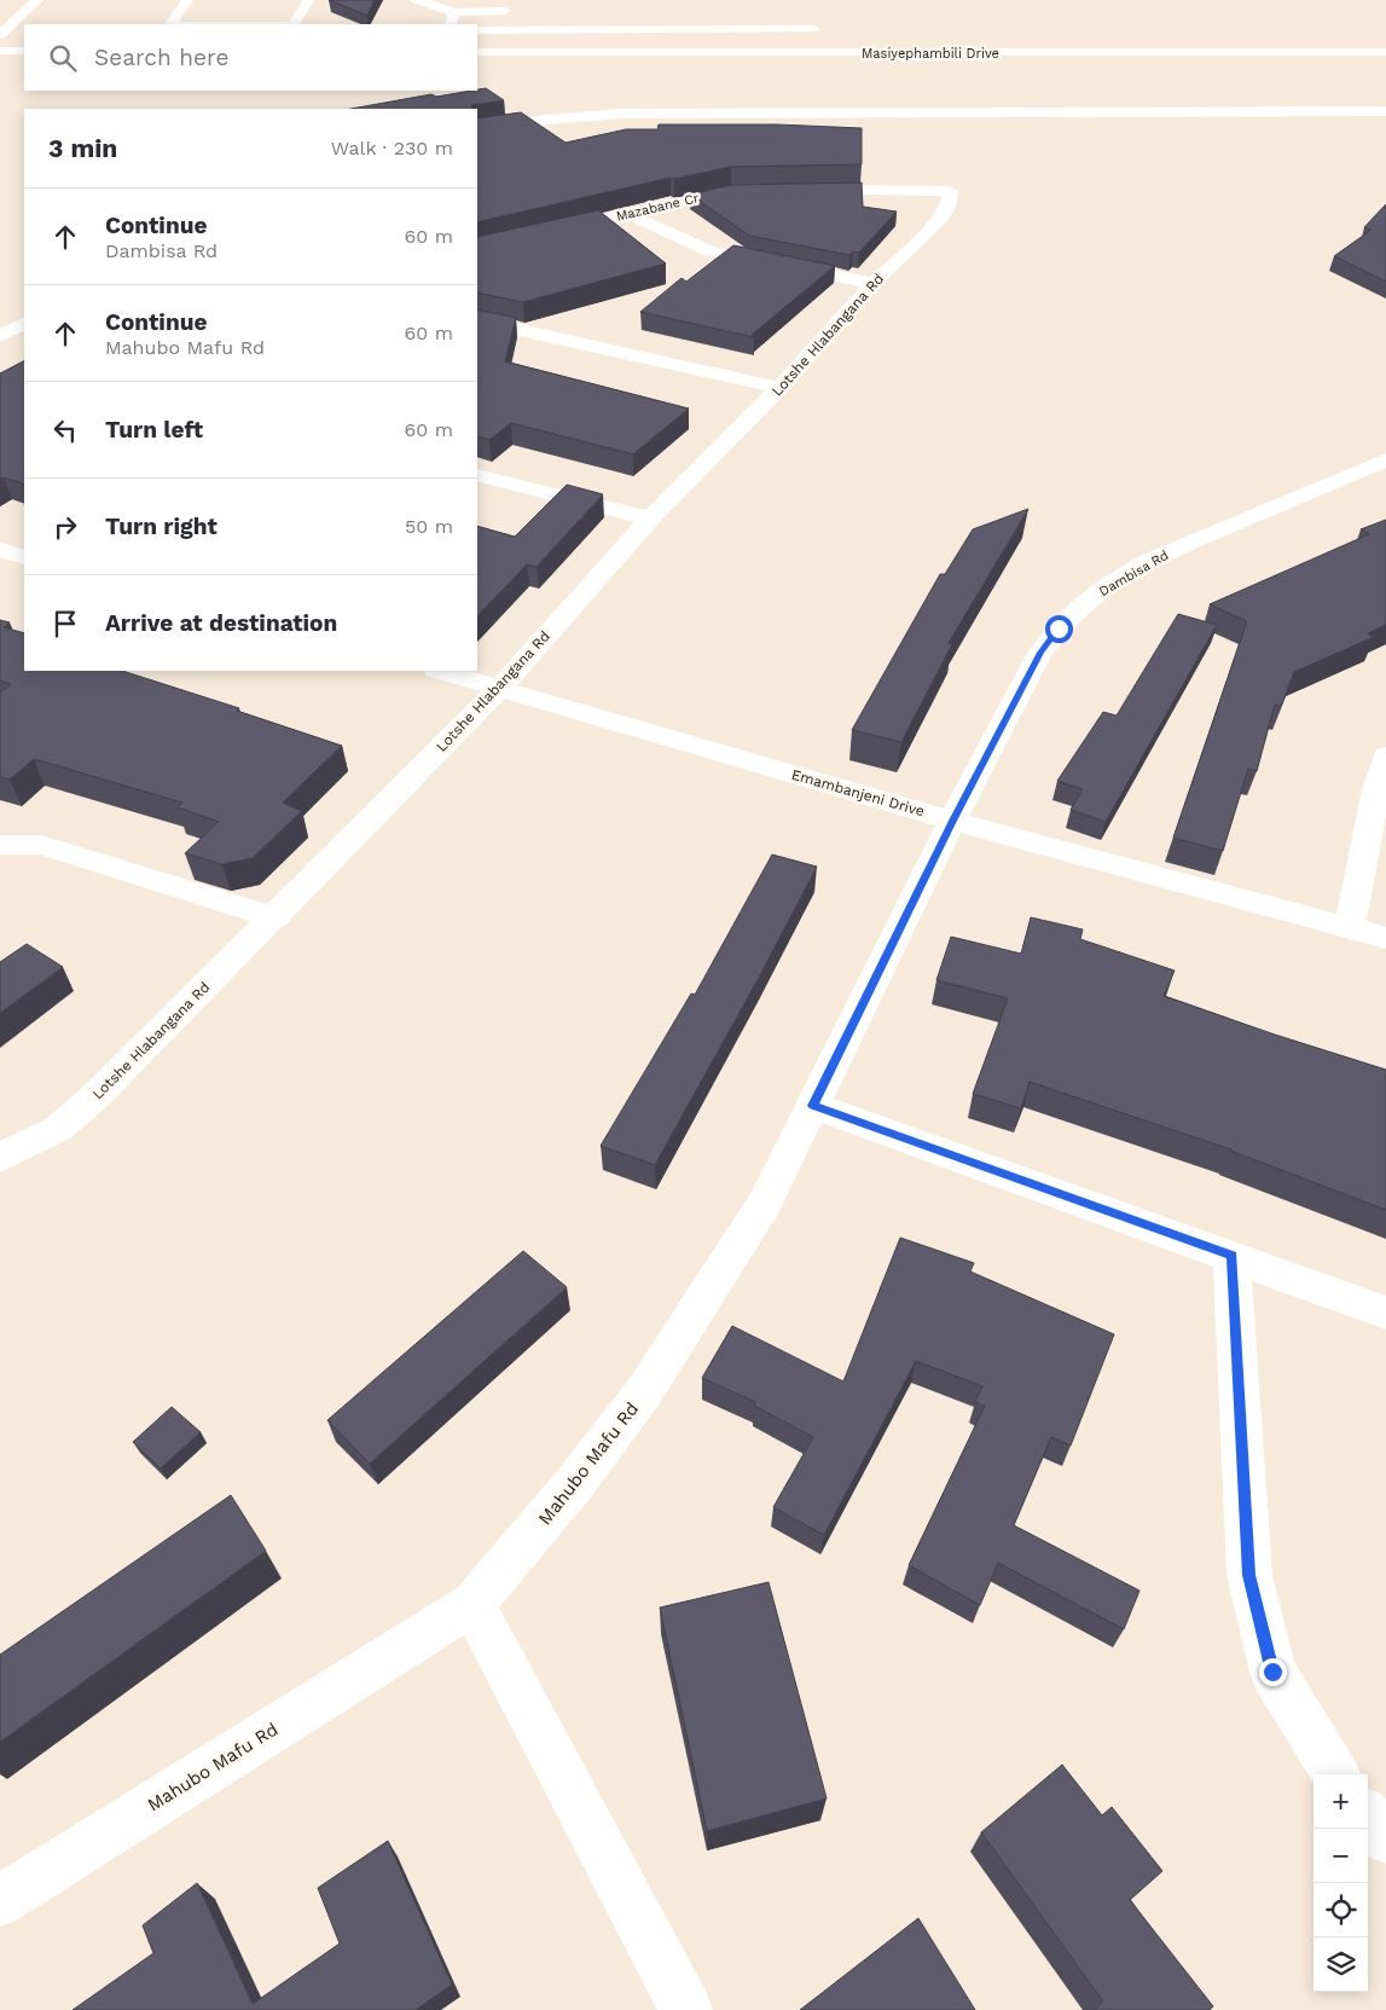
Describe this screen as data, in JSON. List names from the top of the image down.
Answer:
{
  "streets": {
    "street": [
      "Masiyephambili Drive",
      "Mazabane Cr",
      "Lotshe Hlabangana Rd",
      "Dambisa Rd",
      "Emambanjeni Drive",
      "Mahubo Mafu Rd"
    ]
  },
  "crossings": [
    ["Lotshe Hlabangana Rd", "Emambanjeni Drive"],
    ["Dambisa Rd", "Emambanjeni Drive"],
    ["Dambisa Rd", "Mahubo Mafu Rd"],
    ["Emambanjeni Drive", "Mahubo Mafu Rd"]
  ],
  "page": {
    "search": "Search here",
    "heading": ["3 min", "Walk · 230 m"],
    "list": [
      ["Continue", "Dambisa Rd", "60 m"],
      ["Continue", "Mahubo Mafu Rd", "60 m"],
      ["Turn left", "60 m"],
      ["Turn right", "50 m"],
      "Arrive at destination"
    ],
    "map_buttons": ["+", "−"]
  }
}
